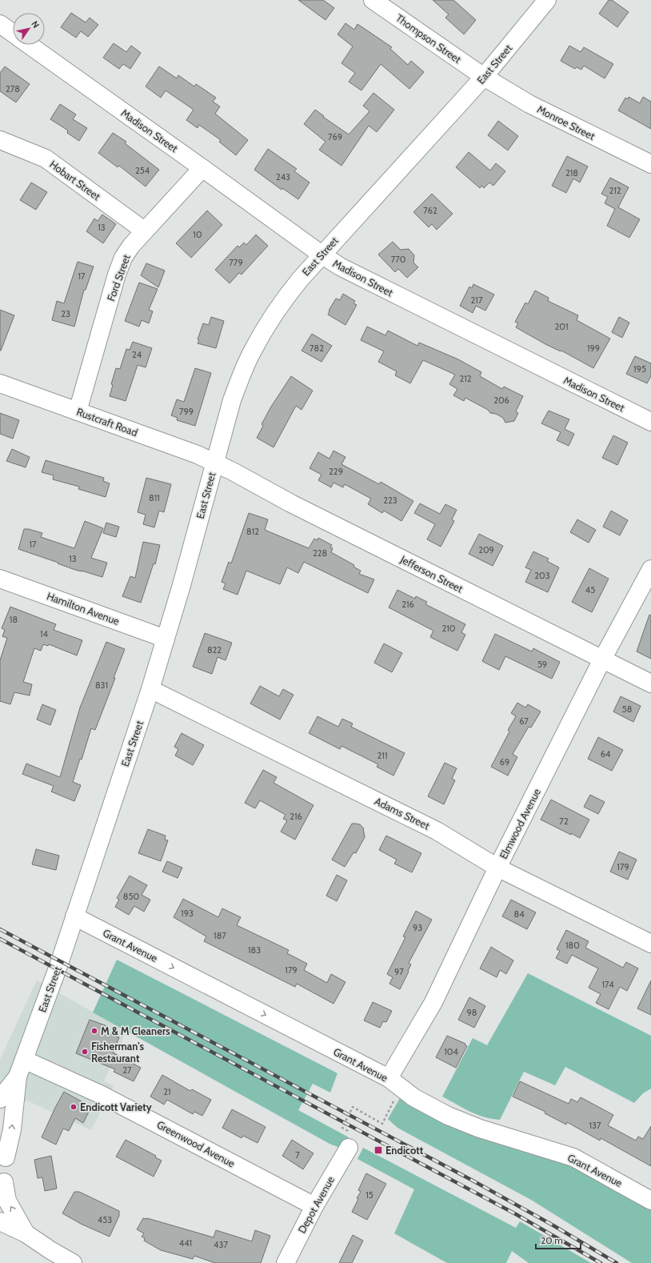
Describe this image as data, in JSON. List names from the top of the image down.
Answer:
{
  "streets": {
    "street": [
      "Thompson Street",
      "East Street",
      "Monroe Street",
      "Madison Street",
      "Hobart Street",
      "Ford Street",
      "Rustcraft Road",
      "Jefferson Street",
      "Hamilton Avenue",
      "Adams Street",
      "Elmwood Avenue",
      "Grant Avenue",
      "Greenwood Avenue",
      "Depot Avenue"
    ]
  },
  "crossings": [
    ["Thompson Street", "East Street"],
    ["Thompson Street", "Monroe Street"],
    ["East Street", "Monroe Street"],
    ["East Street", "Madison Street"],
    ["East Street", "Rustcraft Road"],
    ["East Street", "Jefferson Street"],
    ["East Street", "Hamilton Avenue"],
    ["East Street", "Adams Street"],
    ["East Street", "Grant Avenue"],
    ["East Street", "Greenwood Avenue"],
    ["Madison Street", "Ford Street"],
    ["Hobart Street", "Ford Street"],
    ["Ford Street", "Rustcraft Road"],
    ["Rustcraft Road", "Jefferson Street"],
    ["Jefferson Street", "Elmwood Avenue"],
    ["Adams Street", "Elmwood Avenue"],
    ["Elmwood Avenue", "Grant Avenue"],
    ["Greenwood Avenue", "Depot Avenue"]
  ],
  "one_way": ["Grant Avenue"],
  "places": {
    "other": ["M & M Cleaners", "Fisherman's Restaurant", "Endicott Variety"],
    "transit": ["Endicott"]
  },
  "house_numbers": [
    "278",
    "769",
    "254",
    "218",
    "243",
    "212",
    "762",
    "13",
    "10",
    "770",
    "779",
    "17",
    "217",
    "23",
    "201",
    "782",
    "199",
    "24",
    "195",
    "212",
    "206",
    "799",
    "229",
    "811",
    "223",
    "812",
    "17",
    "209",
    "228",
    "13",
    "203",
    "45",
    "216",
    "18",
    "210",
    "14",
    "822",
    "59",
    "831",
    "58",
    "67",
    "64",
    "211",
    "69",
    "216",
    "72",
    "179",
    "850",
    "193",
    "84",
    "93",
    "187",
    "180",
    "183",
    "179",
    "97",
    "174",
    "98",
    "104",
    "27",
    "21",
    "137",
    "7",
    "15",
    "453",
    "441",
    "437"
  ],
  "scale_bar": "20 m",
  "north": "top right"
}
